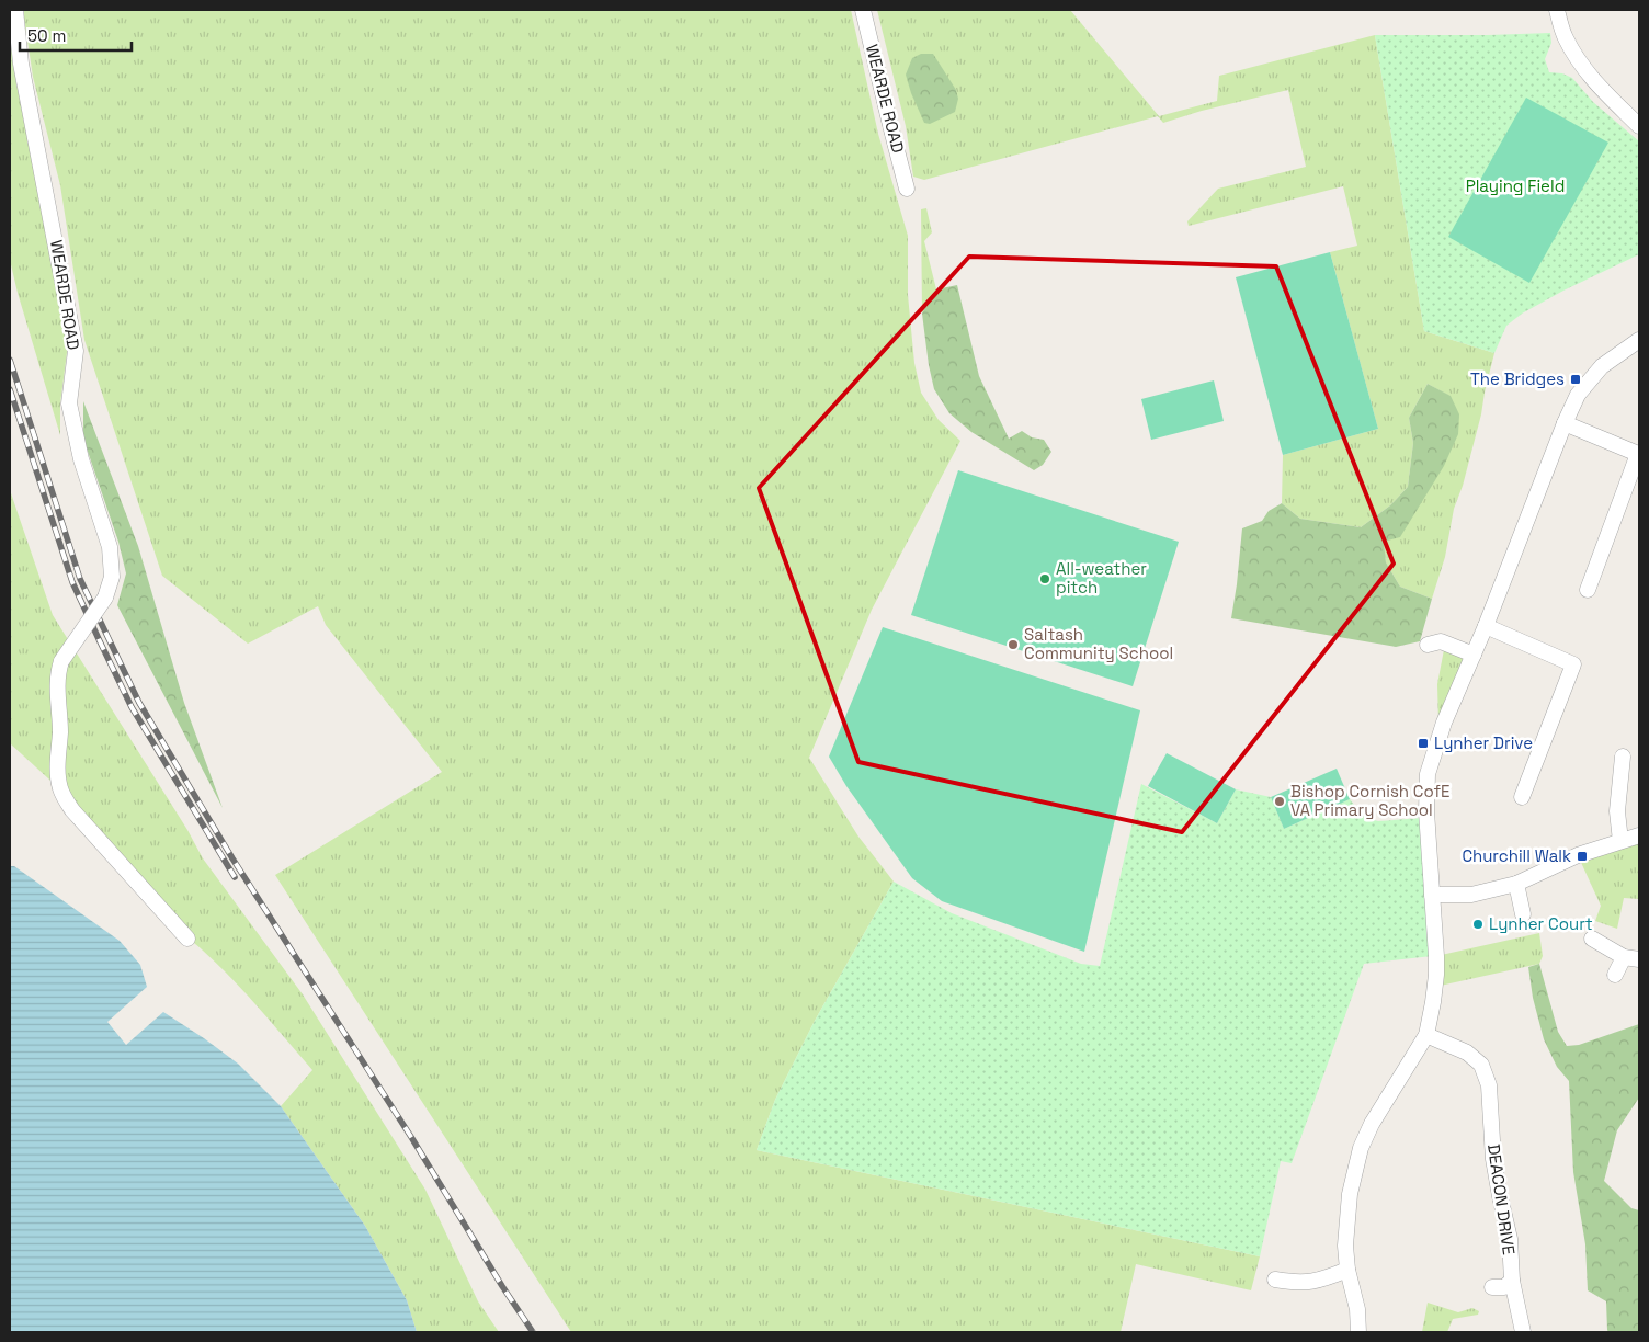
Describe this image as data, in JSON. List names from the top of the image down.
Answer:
{
  "streets": {
    "street": ["WEARDE ROAD", "DEACON DRIVE"]
  },
  "parks": ["Playing Field"],
  "places": {
    "transit": ["The Bridges", "Lynher Drive", "Churchill Walk"],
    "other": [
      "All-weather pitch",
      "Saltash Community School",
      "Bishop Cornish CofE VA Primary School",
      "Lynher Court"
    ]
  },
  "scale_bar": "50 m"
}
